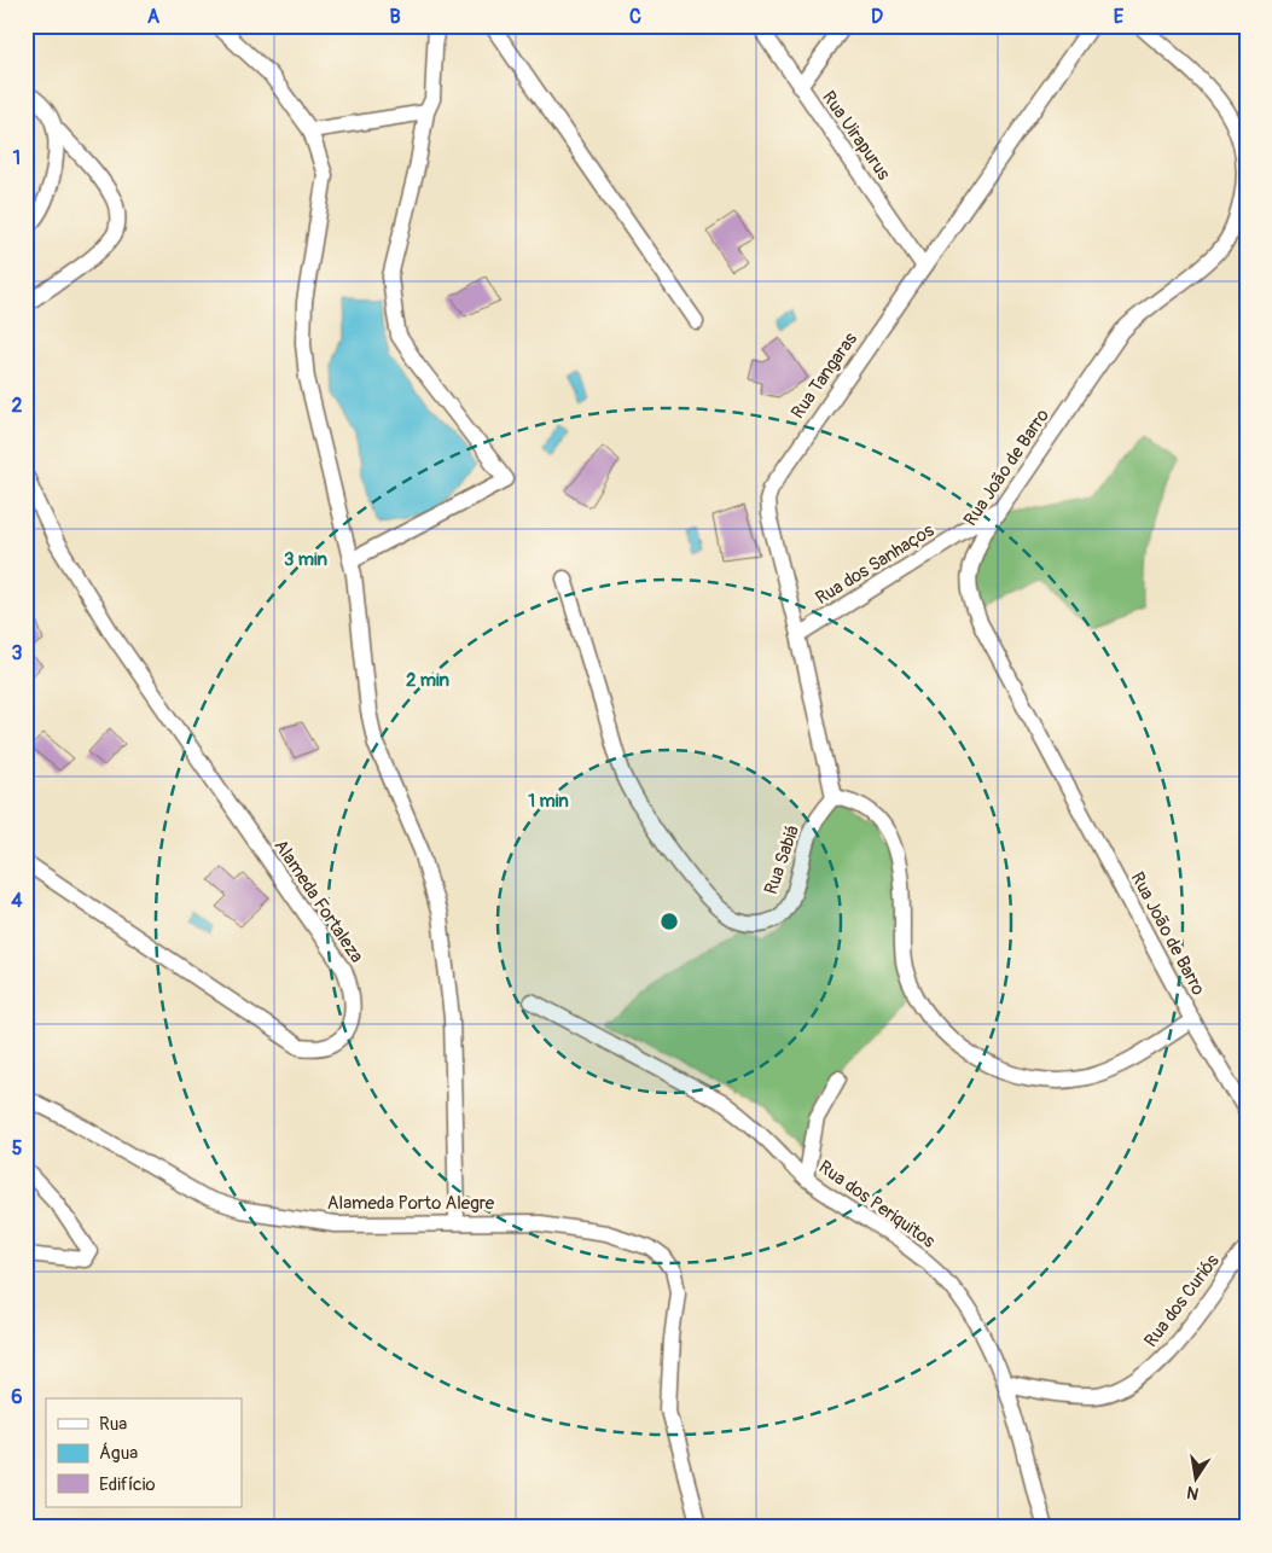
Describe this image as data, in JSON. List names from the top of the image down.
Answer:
{
  "streets": {
    "street": [
      "Rua Uirapurus",
      "Rua Tangaras",
      "Rua João de Barro",
      "Rua dos Sanhaços",
      "Rua Sabiá",
      "Alameda Fortaleza",
      "Alameda Porto Alegre",
      "Rua dos Periquitos",
      "Rua dos Curiós"
    ]
  },
  "crossings": [
    ["Rua Uirapurus", "Rua Tangaras"],
    ["Rua Tangaras", "Rua dos Sanhaços"],
    ["Rua Tangaras", "Rua Sabiá"],
    ["Rua João de Barro", "Rua dos Sanhaços"],
    ["Rua dos Periquitos", "Rua dos Curiós"]
  ],
  "legend": ["Rua", "Água", "Edifício"],
  "north": "bottom",
  "grid": {
    "columns": [
      "A",
      "B",
      "C",
      "D",
      "E"
    ],
    "rows": [
      "1",
      "2",
      "3",
      "4",
      "5",
      "6"
    ]
  },
  "rings": ["3 min", "2 min", "1 min"]
}
